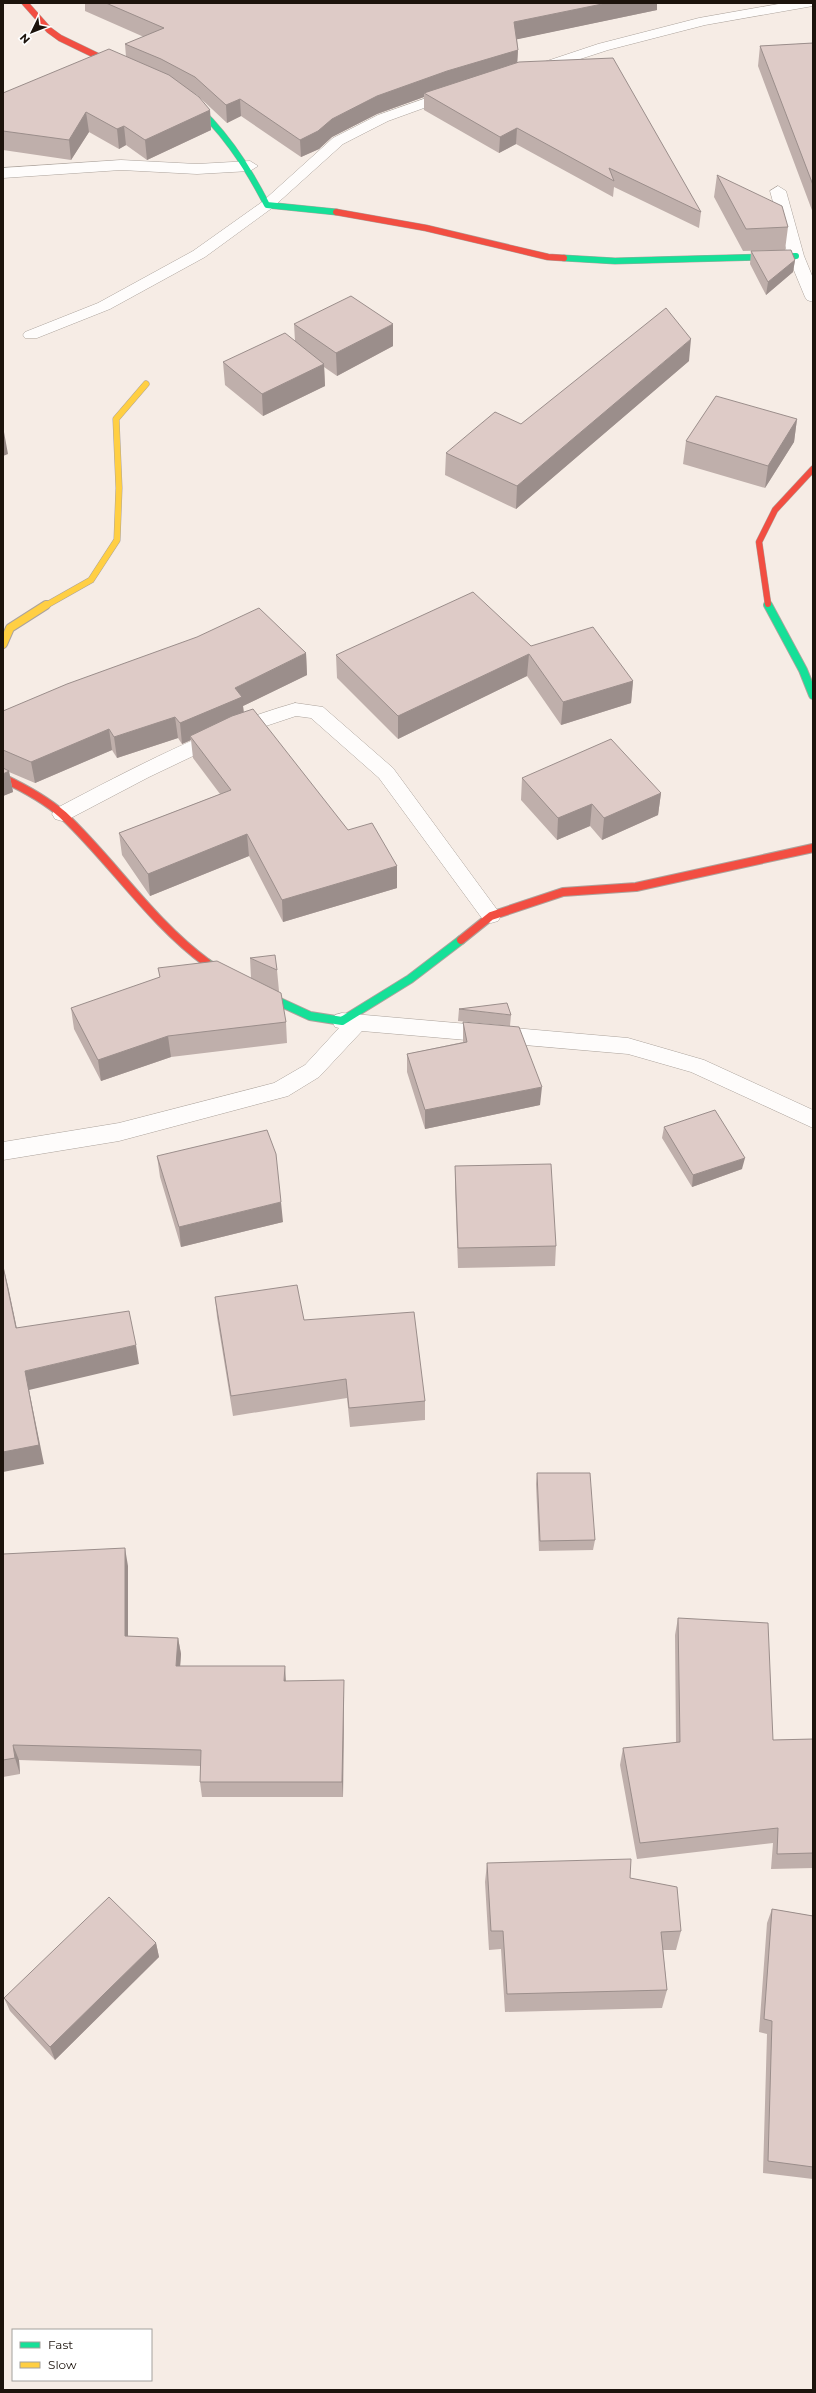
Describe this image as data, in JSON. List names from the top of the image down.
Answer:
{
  "legend": ["Fast", "Slow"],
  "north": "bottom left"
}
